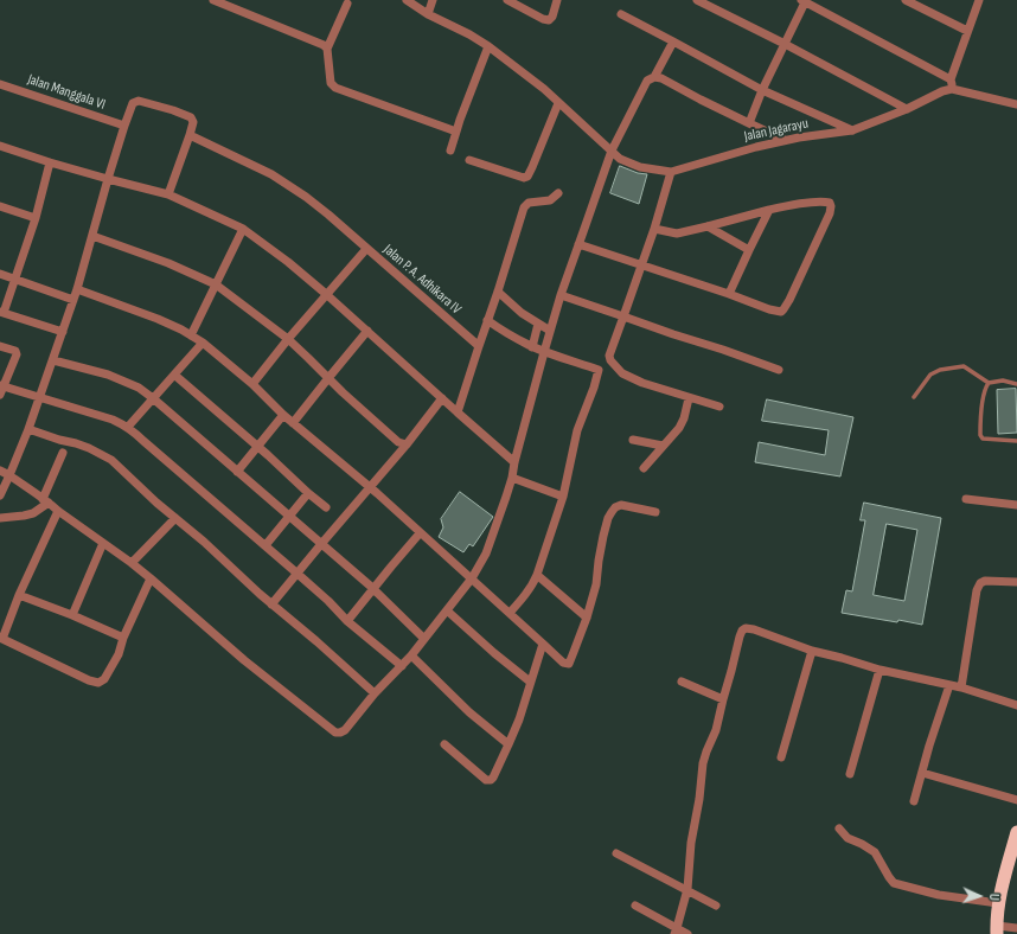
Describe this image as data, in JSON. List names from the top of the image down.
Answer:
{
  "streets": {
    "street": ["Jalan Manggala VI", "Jalan Jagarayu", "Jalan P. A. Adhikara IV"]
  },
  "north": "right"
}
